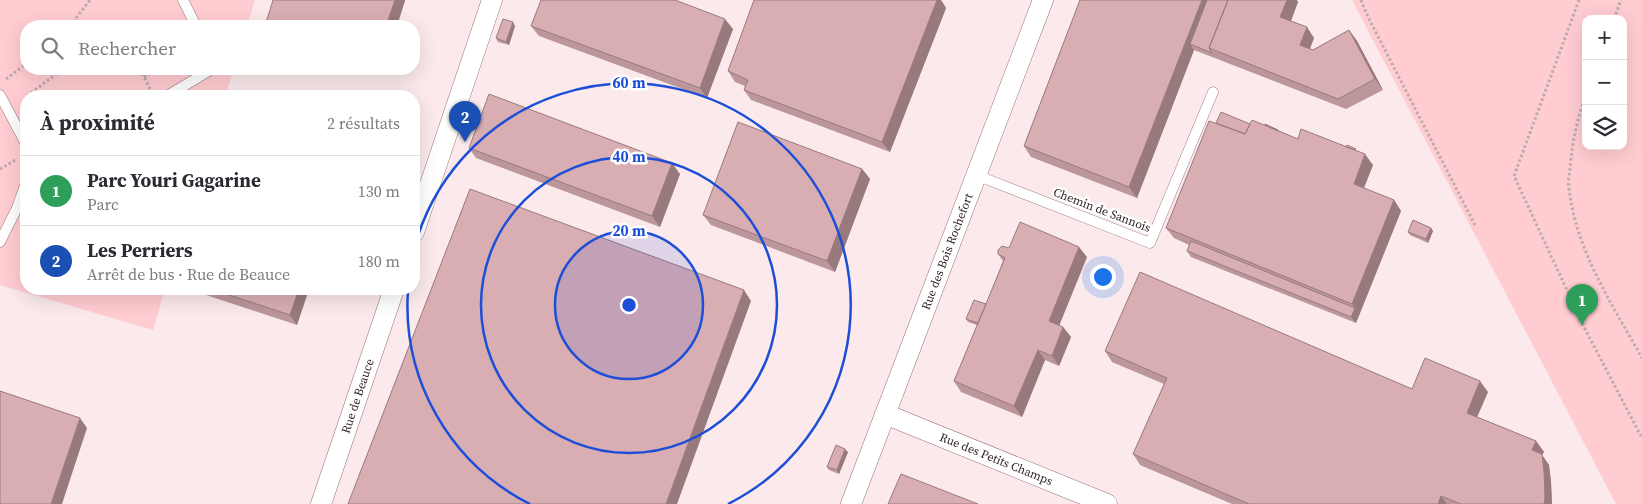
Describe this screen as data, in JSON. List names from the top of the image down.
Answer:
{
  "streets": {
    "street": ["Rue des Bois Rochefort", "Rue de Beauce", "Rue des Petits Champs"],
    "lane": ["Chemin de Sannois"]
  },
  "crossings": [
    ["Chemin de Sannois", "Rue des Bois Rochefort"],
    ["Rue des Bois Rochefort", "Rue des Petits Champs"]
  ],
  "page": {
    "map_buttons": ["+", "−"],
    "search": "Rechercher",
    "heading": ["À proximité", "2 résultats"],
    "pins": ["2", "1"],
    "list": [
      {
        "mark": "1",
        "name": "Parc Youri Gagarine",
        "note": "Parc",
        "value": "130 m"
      },
      {
        "mark": "2",
        "name": "Les Perriers",
        "note": "Arrêt de bus · Rue de Beauce",
        "value": "180 m"
      }
    ]
  },
  "rings": ["60 m", "40 m", "20 m"]
}
